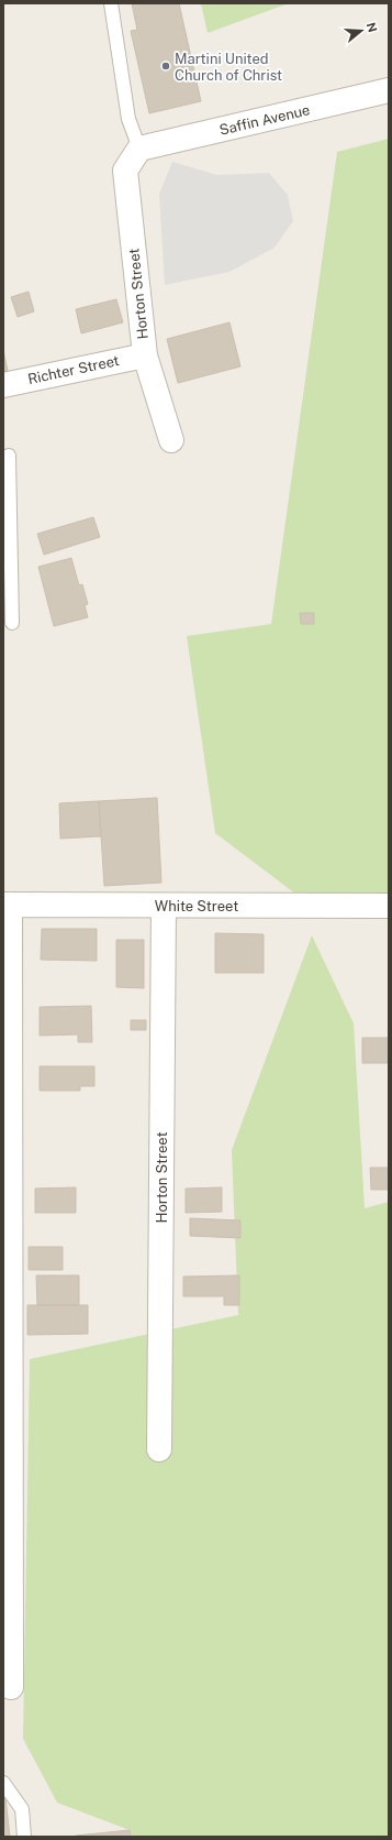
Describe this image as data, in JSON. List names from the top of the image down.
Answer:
{
  "streets": {
    "street": [
      "Saffin Avenue",
      "Horton Street",
      "Richter Street",
      "White Street"
    ]
  },
  "crossings": [
    ["Saffin Avenue", "Horton Street"],
    ["Horton Street", "Richter Street"],
    ["Horton Street", "White Street"]
  ],
  "places": ["Martini United Church of Christ"],
  "north": "right"
}
